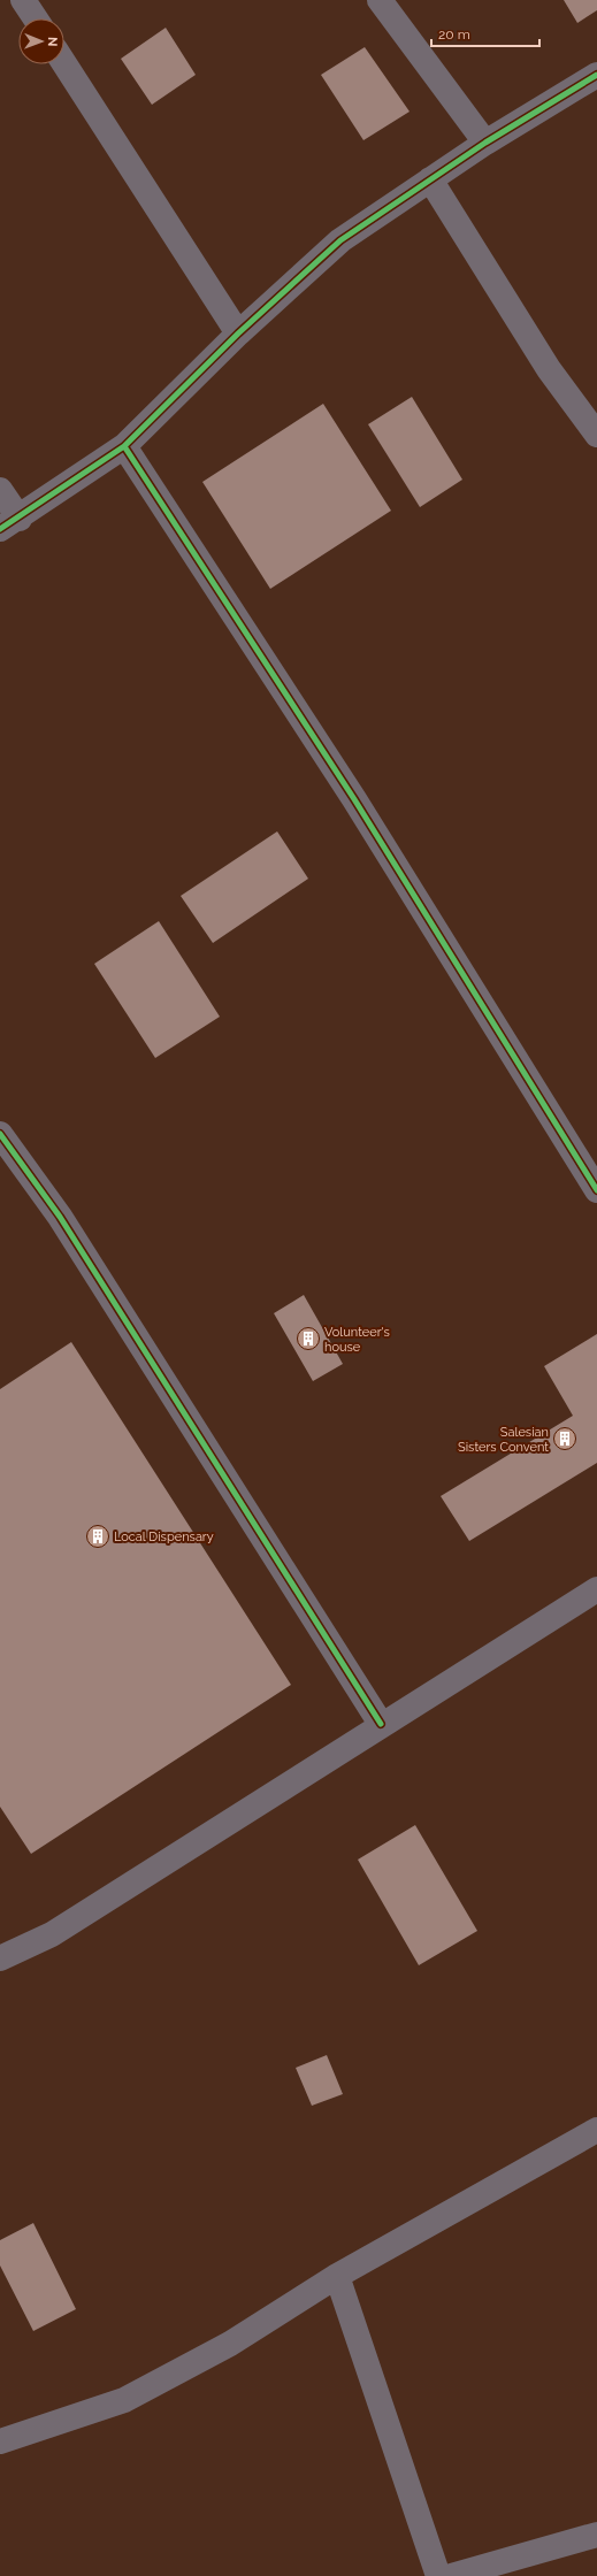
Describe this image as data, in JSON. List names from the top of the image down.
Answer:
{
  "places": {
    "building": ["Volunteer's house", "Salesian Sisters Convent", "Local Dispensary"]
  },
  "scale_bar": "20 m",
  "north": "right"
}
